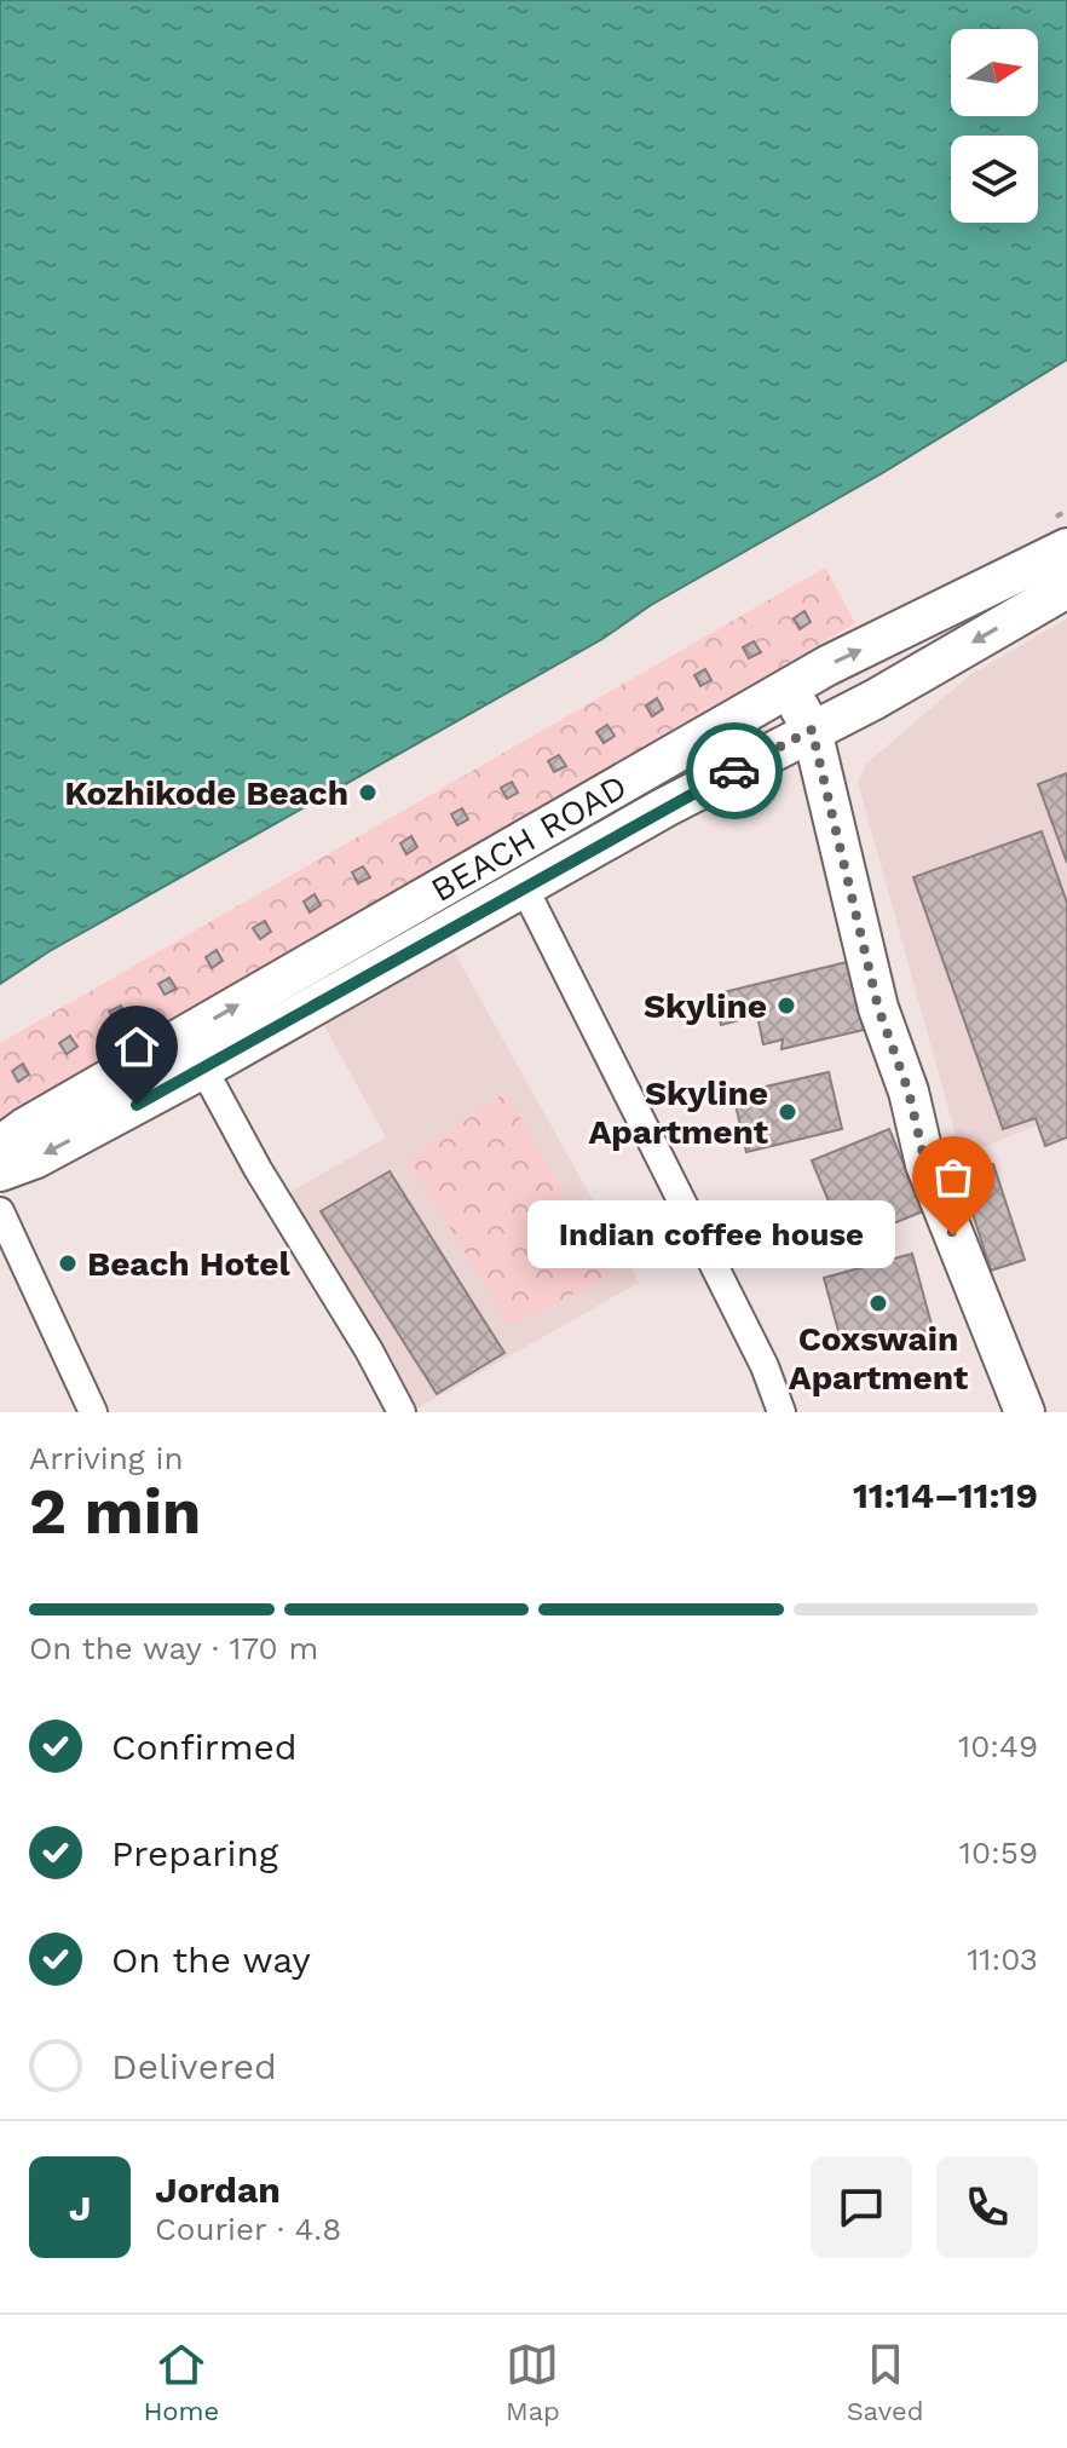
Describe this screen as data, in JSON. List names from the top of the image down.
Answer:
{
  "streets": {
    "main road": ["BEACH ROAD"]
  },
  "places": [
    "Kozhikode Beach",
    "Skyline",
    "Skyline Apartment",
    "Indian coffee house",
    "Beach Hotel",
    "Coxswain Apartment"
  ],
  "north": "right",
  "page": {
    "bubble": "Indian coffee house",
    "heading": ["2 min", "Arriving in", "11:14–11:19"],
    "panel": ["Jordan", "Courier · 4.8"],
    "bar": "On the way · 170 m",
    "list": [
      ["Confirmed", "10:49"],
      ["Preparing", "10:59"],
      ["On the way", "11:03"],
      "Delivered"
    ],
    "round": "J",
    "tabs": ["Home", "Map", "Saved"]
  }
}
